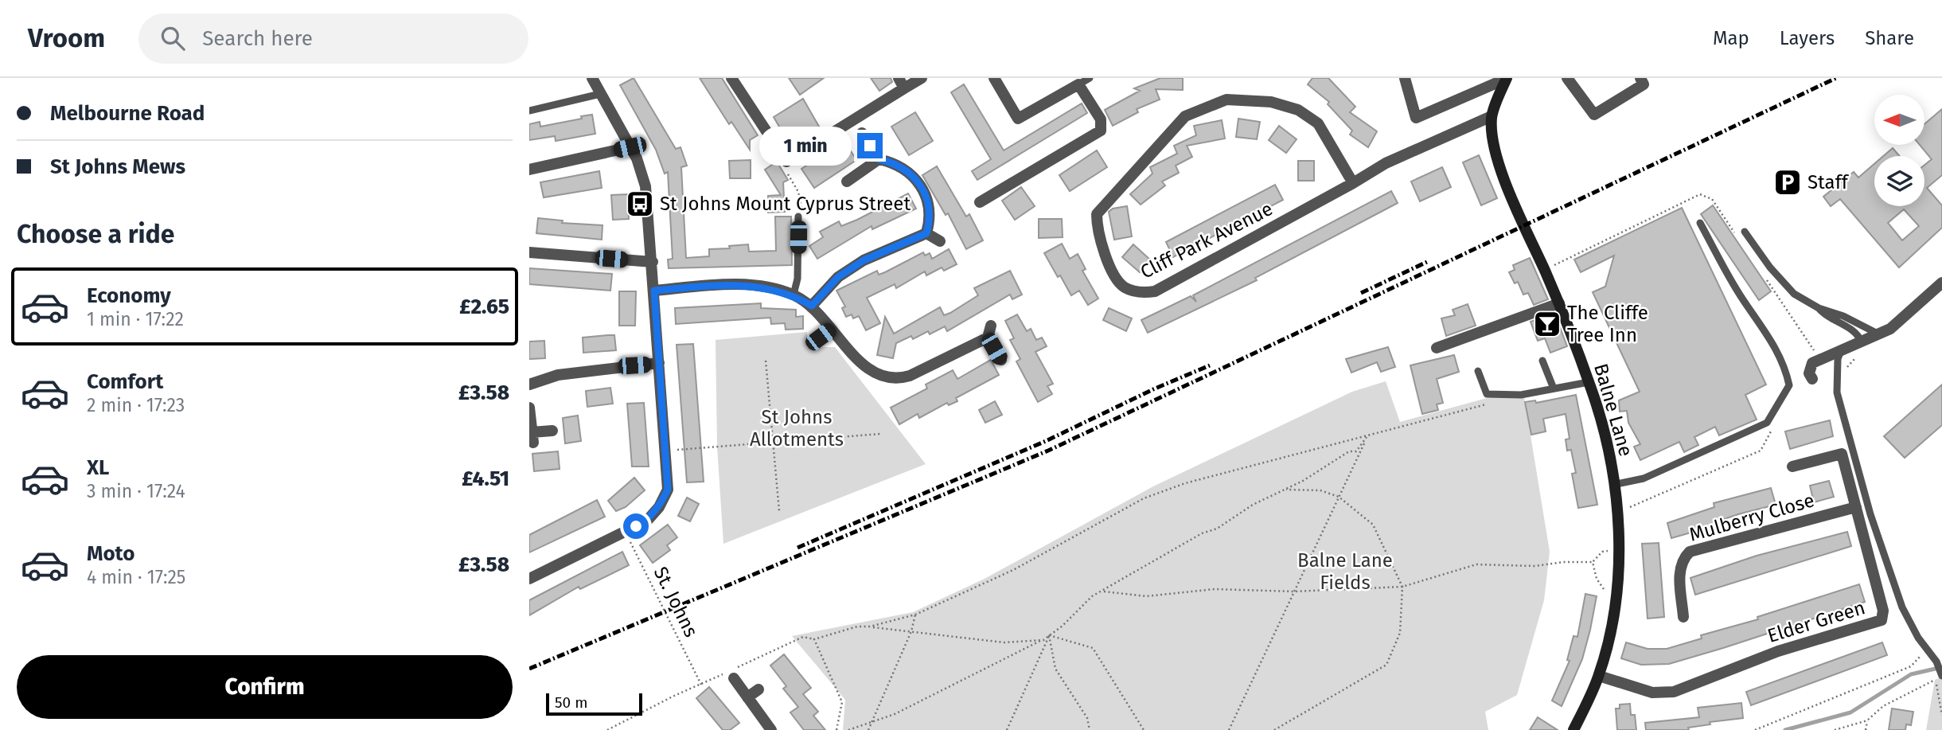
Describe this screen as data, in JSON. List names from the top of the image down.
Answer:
{
  "streets": {
    "street": [
      "Cliff Park Avenue",
      "Balne Lane",
      "Mulberry Close",
      "Elder Green"
    ],
    "path": ["St. Johns"]
  },
  "crossings": [
    ["Cliff Park Avenue", "Balne Lane"],
    ["Balne Lane", "Elder Green"],
    ["Mulberry Close", "Elder Green"]
  ],
  "parks": ["St Johns Allotments", "Balne Lane Fields"],
  "places": {
    "parking": ["Staff"],
    "bus stop": ["St Johns Mount Cyprus Street"],
    "bar": ["The Cliffe Tree Inn"]
  },
  "scale_bar": "50 m",
  "north": "left",
  "page": {
    "header": "Vroom",
    "search": "Search here",
    "nav": ["Map", "Layers", "Share"],
    "banner": ["Melbourne Road", "St Johns Mews"],
    "bubble": "1 min",
    "heading": "Choose a ride",
    "list": [
      {
        "name": "Economy",
        "note": "1 min · 17:22",
        "value": "£2.65"
      },
      {
        "name": "Comfort",
        "note": "2 min · 17:23",
        "value": "£3.58"
      },
      {
        "name": "XL",
        "note": "3 min · 17:24",
        "value": "£4.51"
      },
      {
        "name": "Moto",
        "note": "4 min · 17:25",
        "value": "£3.58"
      }
    ],
    "buttons": "Confirm",
    "scale": "50 m"
  }
}
